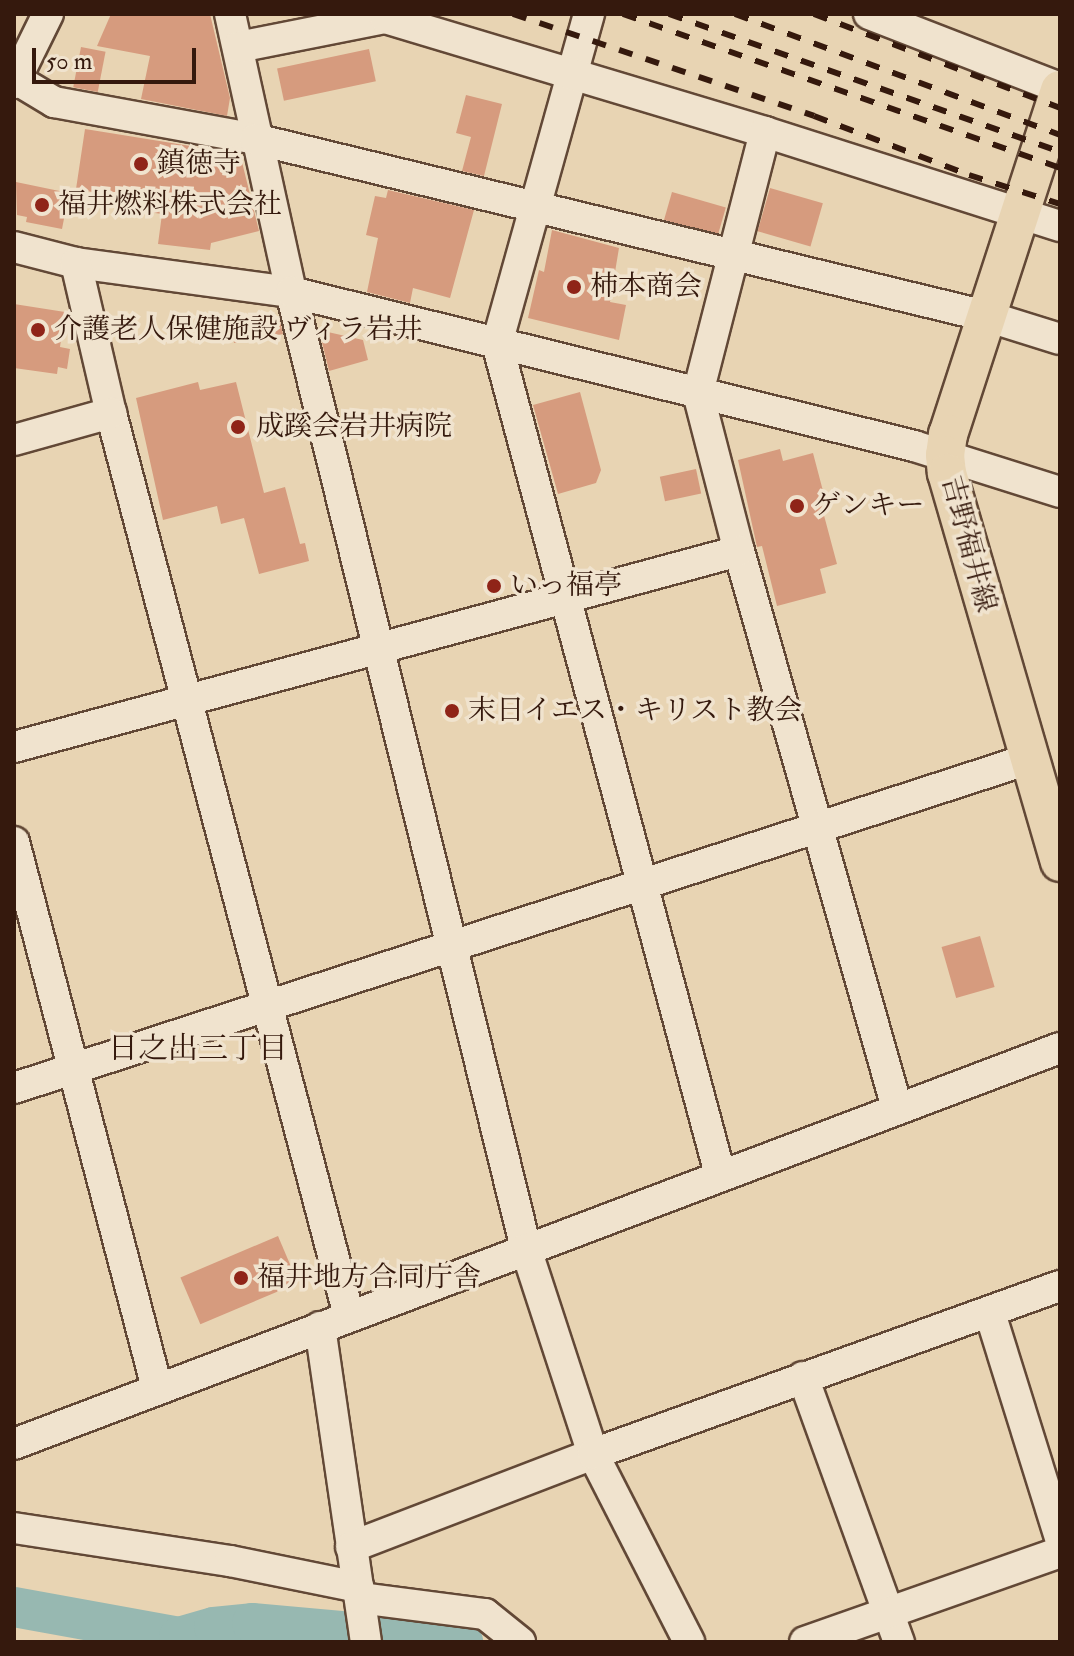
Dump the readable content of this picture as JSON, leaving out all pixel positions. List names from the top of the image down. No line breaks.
{"streets":{"main road":["吉野福井線"]},"districts":["日之出三丁目"],"places":["鎮徳寺","福井燃料株式会社","柿本商会","介護老人保健施設 ヴィラ岩井","成蹊会岩井病院","ゲンキー","いっ福亭","末日イエス・キリスト教会","福井地方合同庁舎"],"scale_bar":"50 m"}
